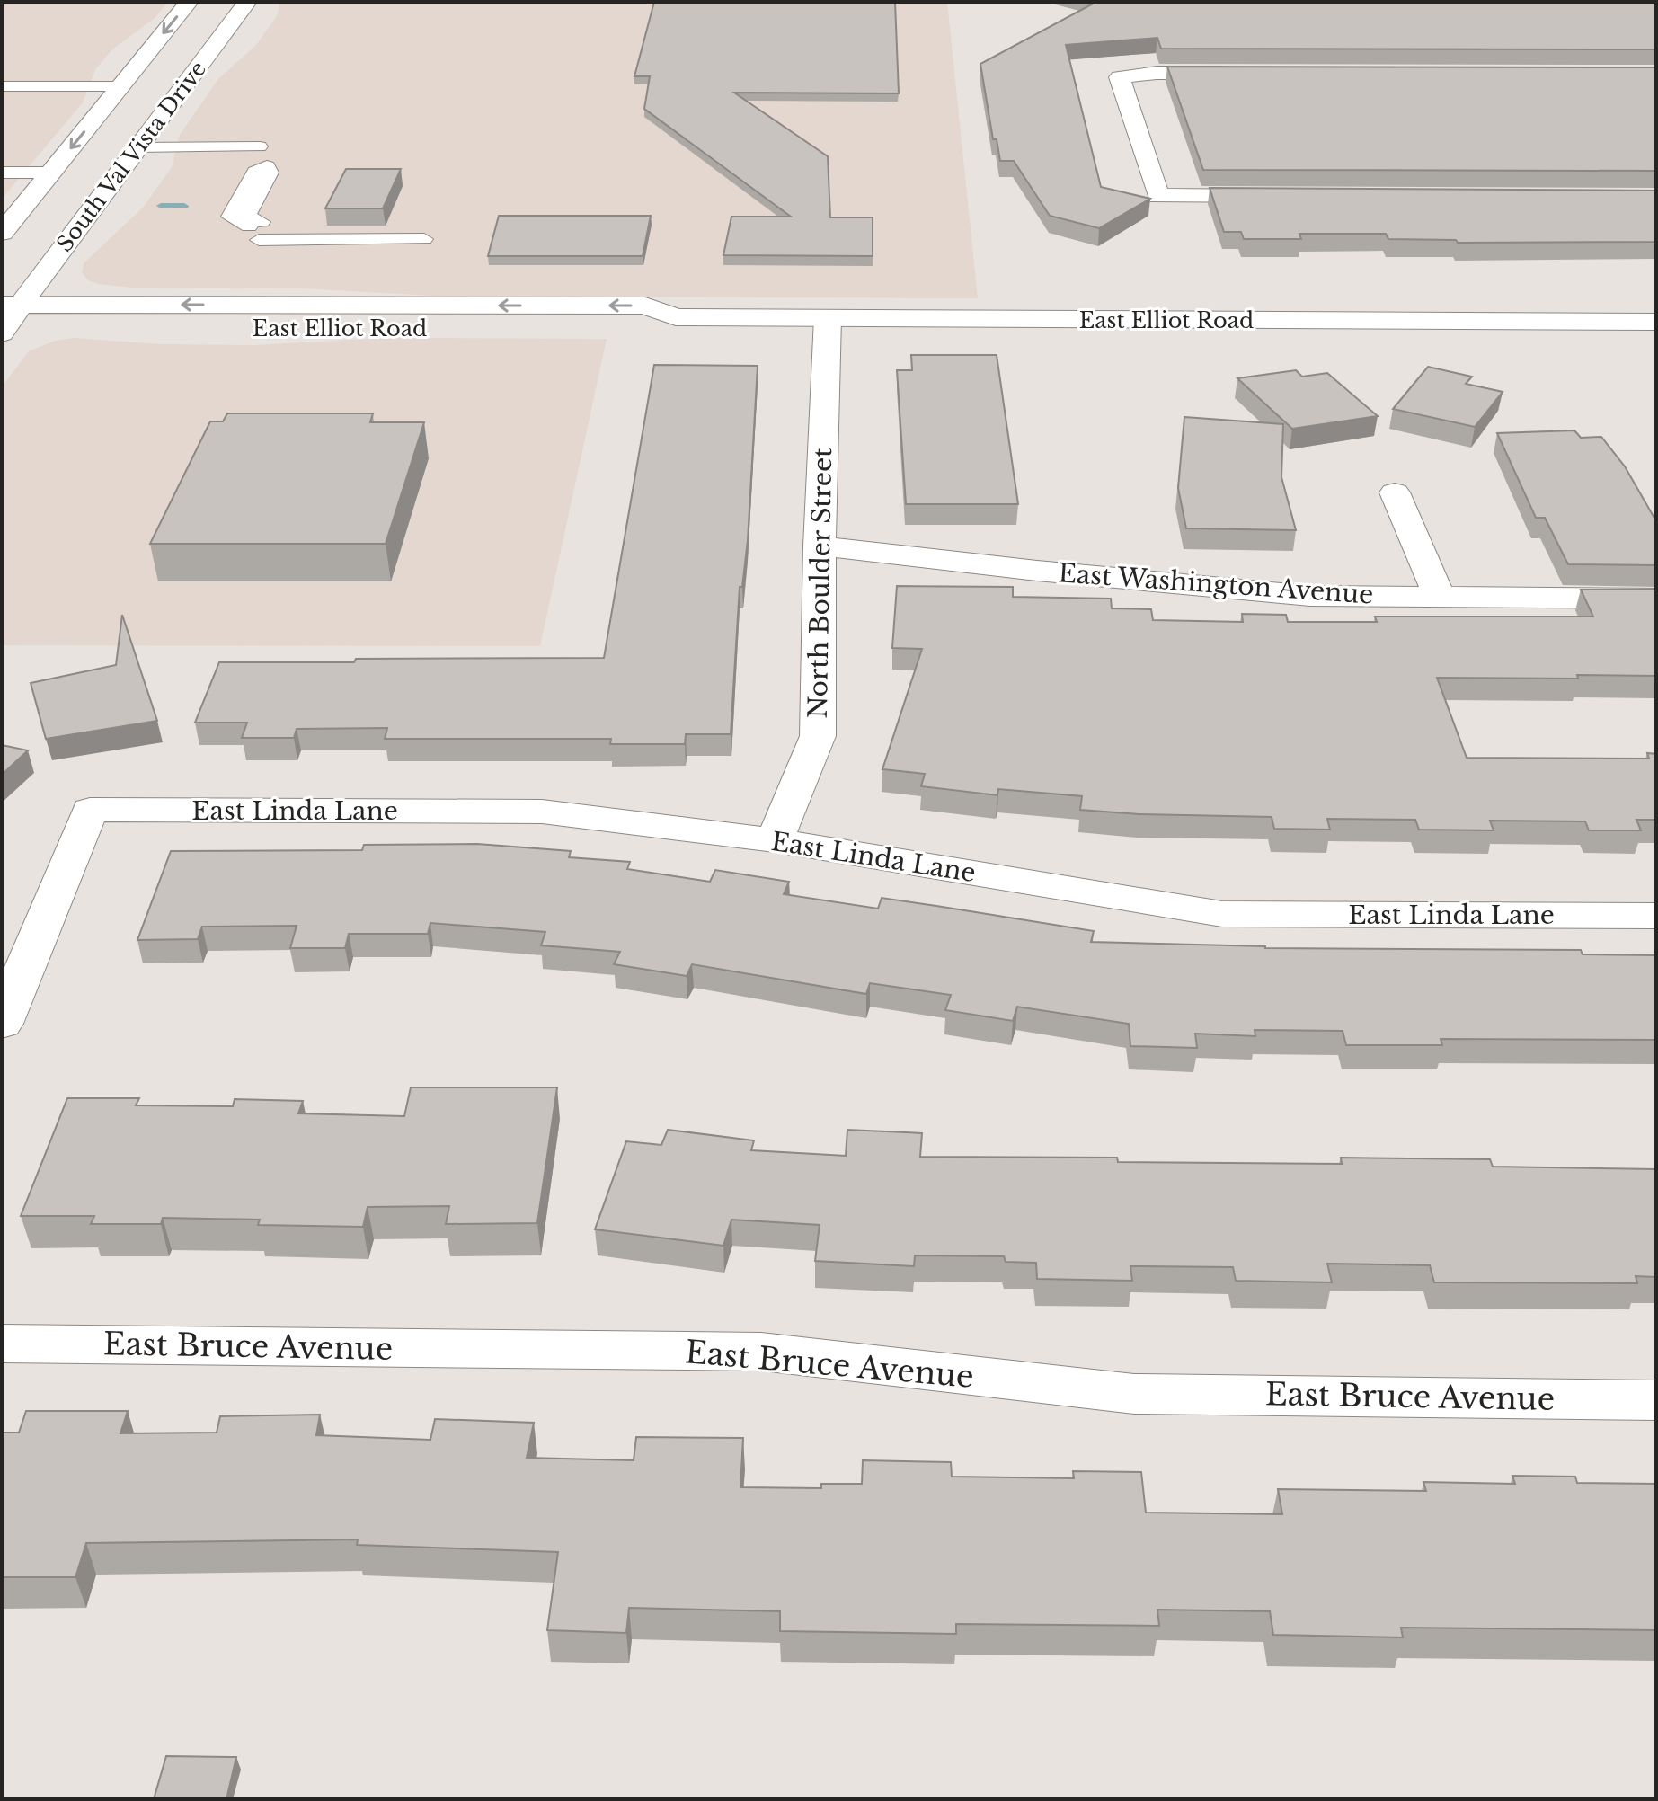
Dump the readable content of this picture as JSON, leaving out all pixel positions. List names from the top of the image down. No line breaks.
{"streets":{"street":["South Val Vista Drive","East Elliot Road","North Boulder Street","East Washington Avenue","East Linda Lane","East Bruce Avenue"]},"crossings":[["South Val Vista Drive","East Elliot Road"],["East Elliot Road","North Boulder Street"],["North Boulder Street","East Washington Avenue"],["North Boulder Street","East Linda Lane"]]}
